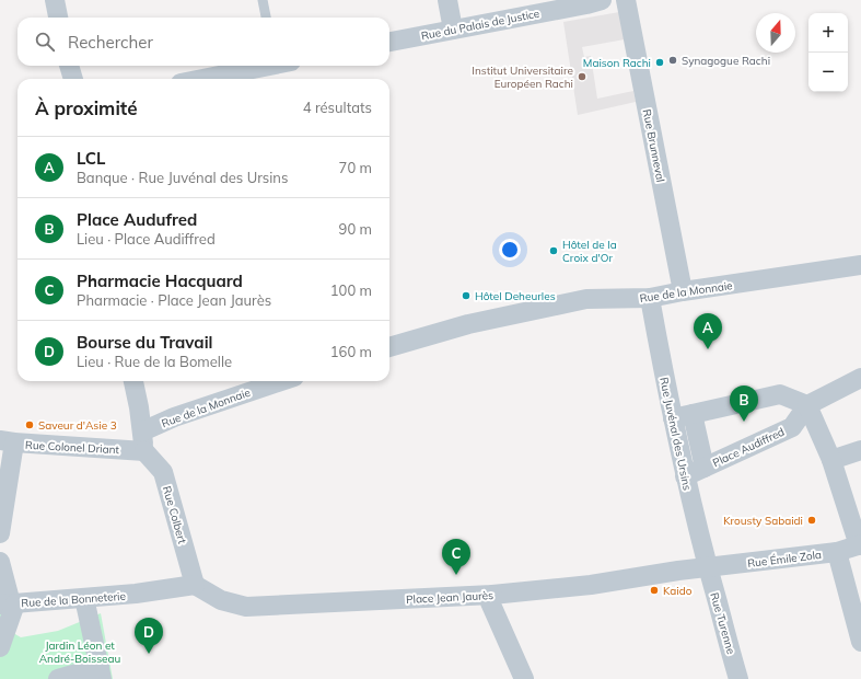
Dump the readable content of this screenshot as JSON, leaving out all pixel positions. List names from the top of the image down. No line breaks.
{"streets":{"street":["Rue du Palais de Justice","Rue Brunneval","Rue de la Monnaie","Rue Juvénal des Ursins","Rue Colonel Driant","Place Audiffred","Rue Colbert","Rue Émile Zola","Place Jean Jaurès","Rue de la Bonneterie","Rue Turenne"]},"crossings":[["Rue Brunneval","Rue de la Monnaie"],["Rue de la Monnaie","Rue Juvénal des Ursins"],["Rue Juvénal des Ursins","Place Audiffred"],["Rue Juvénal des Ursins","Rue Émile Zola"],["Rue Juvénal des Ursins","Place Jean Jaurès"],["Rue Juvénal des Ursins","Rue Turenne"],["Rue Colonel Driant","Rue Colbert"],["Rue Colbert","Place Jean Jaurès"],["Rue Colbert","Rue de la Bonneterie"],["Rue Émile Zola","Place Jean Jaurès"],["Rue Émile Zola","Rue Turenne"],["Place Jean Jaurès","Rue de la Bonneterie"],["Place Jean Jaurès","Rue Turenne"]],"parks":["Jardin Léon et André-Boisseau"],"places":["Synagogue Rachi","Maison Rachi","Institut Universitaire Européen Rachi","Hôtel de la Croix d'Or","Hôtel Deheurles","Saveur d'Asie 3","Krousty Sabaidi","Kaido"],"north":"top","page":{"map_buttons":["+","−"],"search":"Rechercher","heading":["À proximité","4 résultats"],"list":[{"mark":"A","name":"LCL","note":"Banque · Rue Juvénal des Ursins","value":"70 m"},{"mark":"B","name":"Place Audufred","note":"Lieu · Place Audiffred","value":"90 m"},{"mark":"C","name":"Pharmacie Hacquard","note":"Pharmacie · Place Jean Jaurès","value":"100 m"},{"mark":"D","name":"Bourse du Travail","note":"Lieu · Rue de la Bomelle","value":"160 m"}],"pins":["A","B","C","D"]}}
